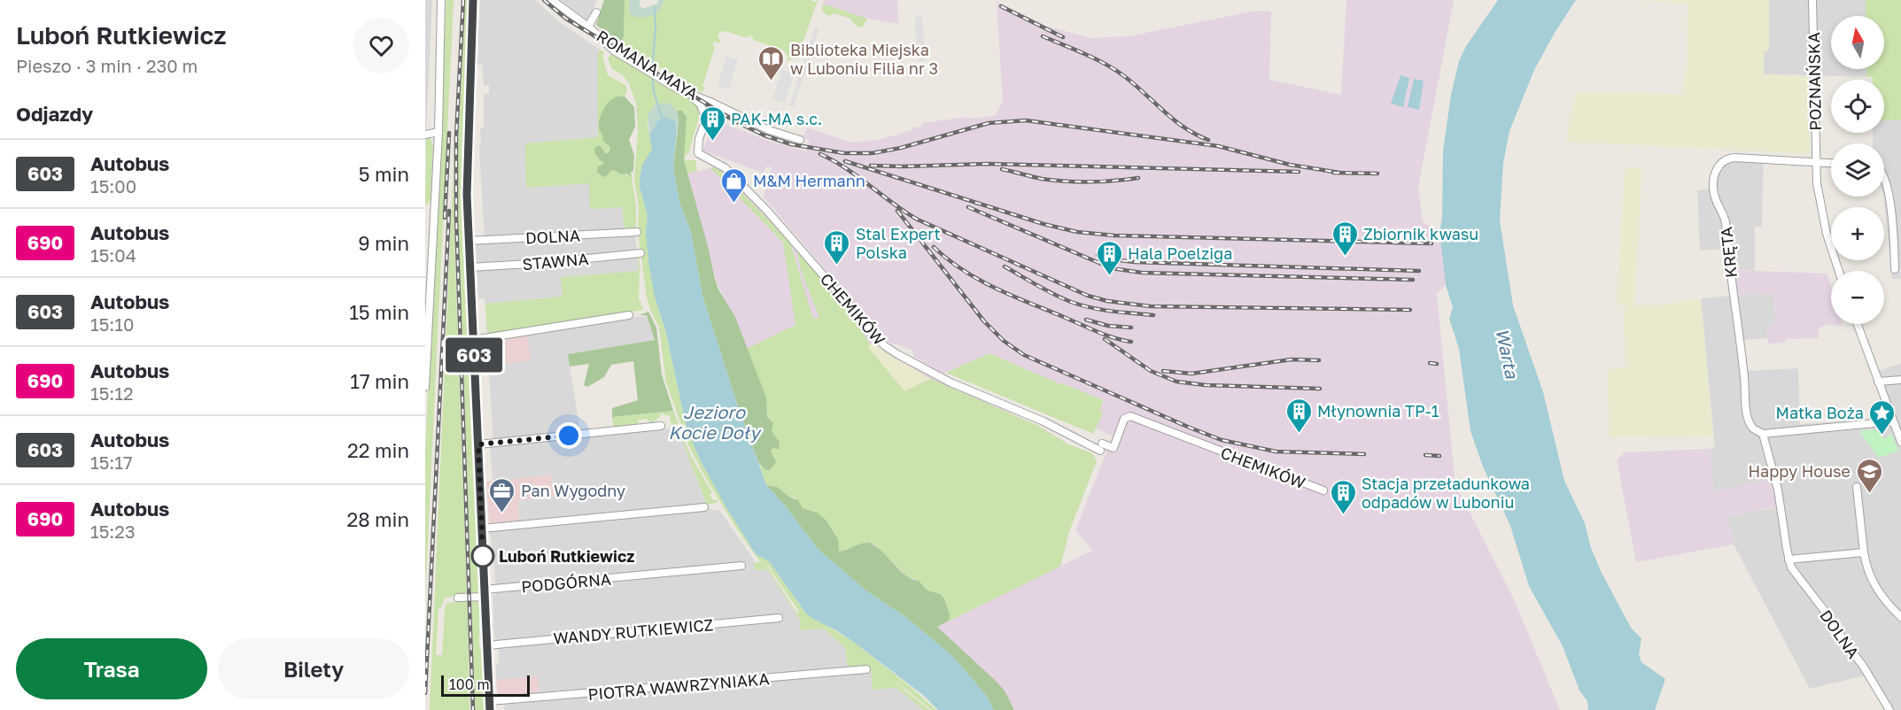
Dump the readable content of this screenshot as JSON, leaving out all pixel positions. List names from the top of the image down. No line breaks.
{"streets":{"street":["ROMANA MAYA","POZNAŃSKA","DOLNA","KRĘTA","STAWNA","CHEMIKÓW","PODGÓRNA","WANDY RUTKIEWICZ","PIOTRA WAWRZYNIAKA"]},"crossings":[["ROMANA MAYA","CHEMIKÓW"],["POZNAŃSKA","KRĘTA"],["DOLNA","KRĘTA"]],"water":["Warta","Jezioro Kocie Doły"],"places":{"library":["Biblioteka Miejska w Luboniu Filia nr 3"],"building":["PAK-MA s.c.","Zbiornik kwasu","Stal Expert Polska","Hala Poelziga","Młynownia TP-1","Stacja przeładunkowa odpadów w Luboniu"],"shop":["M&M Hermann"],"place":["Matka Boża"],"school or university":["Happy House"],"office":["Pan Wygodny"],"other":["Luboń Rutkiewicz"]},"lines":["bus line 603"],"scale_bar":"100 m","north":"top","page":{"heading":[["Luboń Rutkiewicz","Pieszo · 3 min · 230 m"],"Odjazdy"],"on_map":"603","map_buttons":["+","−"],"list":[{"mark":"603","name":"Autobus","note":"15:00","value":"5 min"},{"mark":"690","name":"Autobus","note":"15:04","value":"9 min"},{"mark":"603","name":"Autobus","note":"15:10","value":"15 min"},{"mark":"690","name":"Autobus","note":"15:12","value":"17 min"},{"mark":"603","name":"Autobus","note":"15:17","value":"22 min"},{"mark":"690","name":"Autobus","note":"15:23","value":"28 min"}],"buttons":["Trasa","Bilety"],"scale":"100 m"}}
